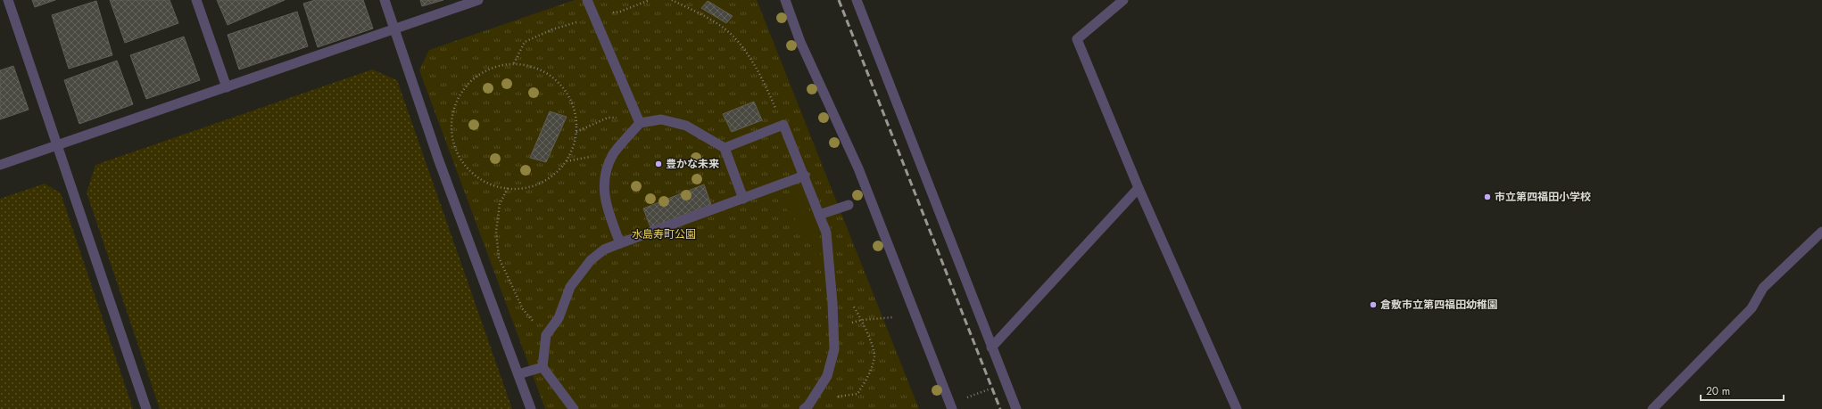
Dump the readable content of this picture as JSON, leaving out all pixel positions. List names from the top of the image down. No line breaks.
{"parks":["水島寿町公園"],"places":["豊かな未来","市立第四福田小学校","倉敷市立第四福田幼稚園"],"scale_bar":"20 m"}
